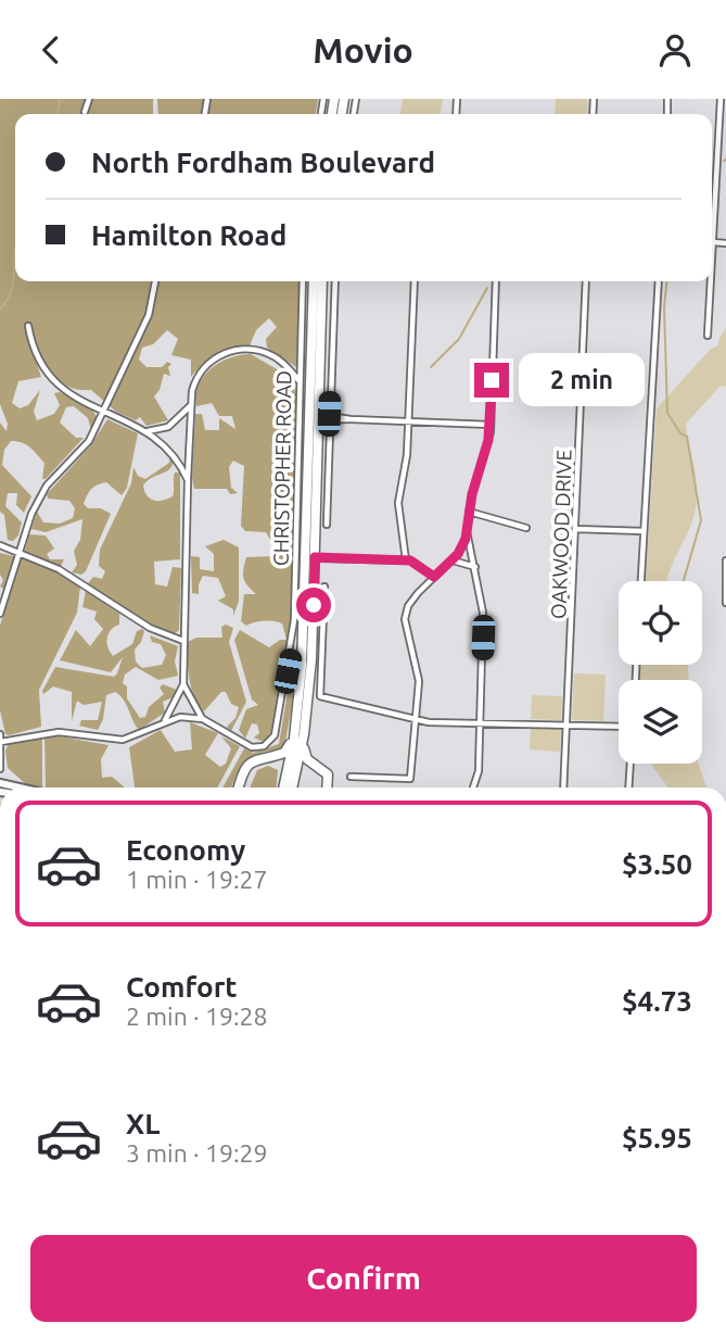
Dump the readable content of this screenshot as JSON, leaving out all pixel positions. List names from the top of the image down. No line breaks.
{"streets":{"street":["CHRISTOPHER ROAD","OAKWOOD DRIVE"]},"page":{"header":"Movio","banner":["North Fordham Boulevard","Hamilton Road"],"bubble":"2 min","list":[{"name":"Economy","note":"1 min · 19:27","value":"$3.50"},{"name":"Comfort","note":"2 min · 19:28","value":"$4.73"},{"name":"XL","note":"3 min · 19:29","value":"$5.95"}],"buttons":"Confirm"}}
